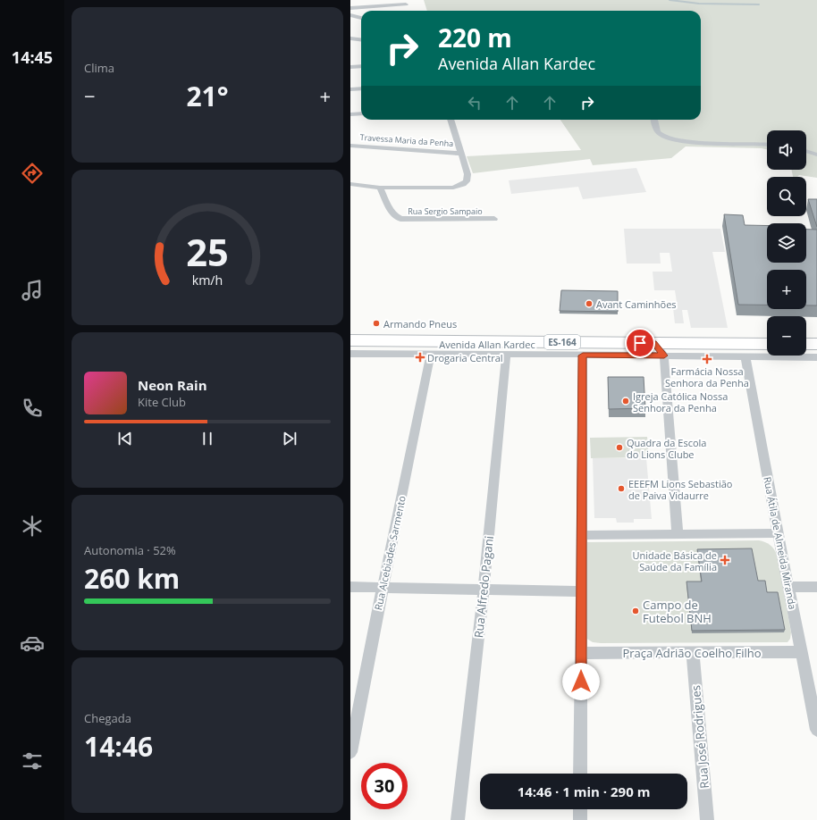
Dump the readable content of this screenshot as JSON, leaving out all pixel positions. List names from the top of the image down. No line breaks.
{"streets":{"highway":["ES-164"],"street":["Travessa Maria da Penha","Rua Sergio Sampaio","Avenida Allan Kardec","Rua Átila de Almeida Miranda","Rua Alcebiades Sarmento","Rua Alfredo Pagani","Praça Adrião Coelho Filho","Rua José Rodrigues"]},"crossings":[["ES-164","Avenida Allan Kardec"],["Avenida Allan Kardec","Rua Átila de Almeida Miranda"],["Avenida Allan Kardec","Rua Alcebiades Sarmento"],["Avenida Allan Kardec","Rua Alfredo Pagani"],["Rua Átila de Almeida Miranda","Praça Adrião Coelho Filho"],["Praça Adrião Coelho Filho","Rua José Rodrigues"]],"places":{"other":["Avant Caminhões","Armando Pneus","Igreja Católica Nossa Senhora da Penha","Quadra da Escola do Lions Clube","EEEFM Lions Sebastião de Paiva Vidaurre","Campo de Futebol BNH"],"health":["Drogaria Central","Farmácia Nossa Senhora da Penha","Unidade Básica de Saúde da Família"]},"page":{"tabs":"14:45","tile":["Clima",["Autonomia · 52%","260 km"],["Chegada","14:46"]],"turn":["220 m","Avenida Allan Kardec"],"heat":["−","21°","+"],"map_buttons":["+","−"],"song":["Neon Rain","Kite Club"],"limit":"30","trip":"14:46 · 1 min · 290 m","gauge":["25","km/h"]}}
